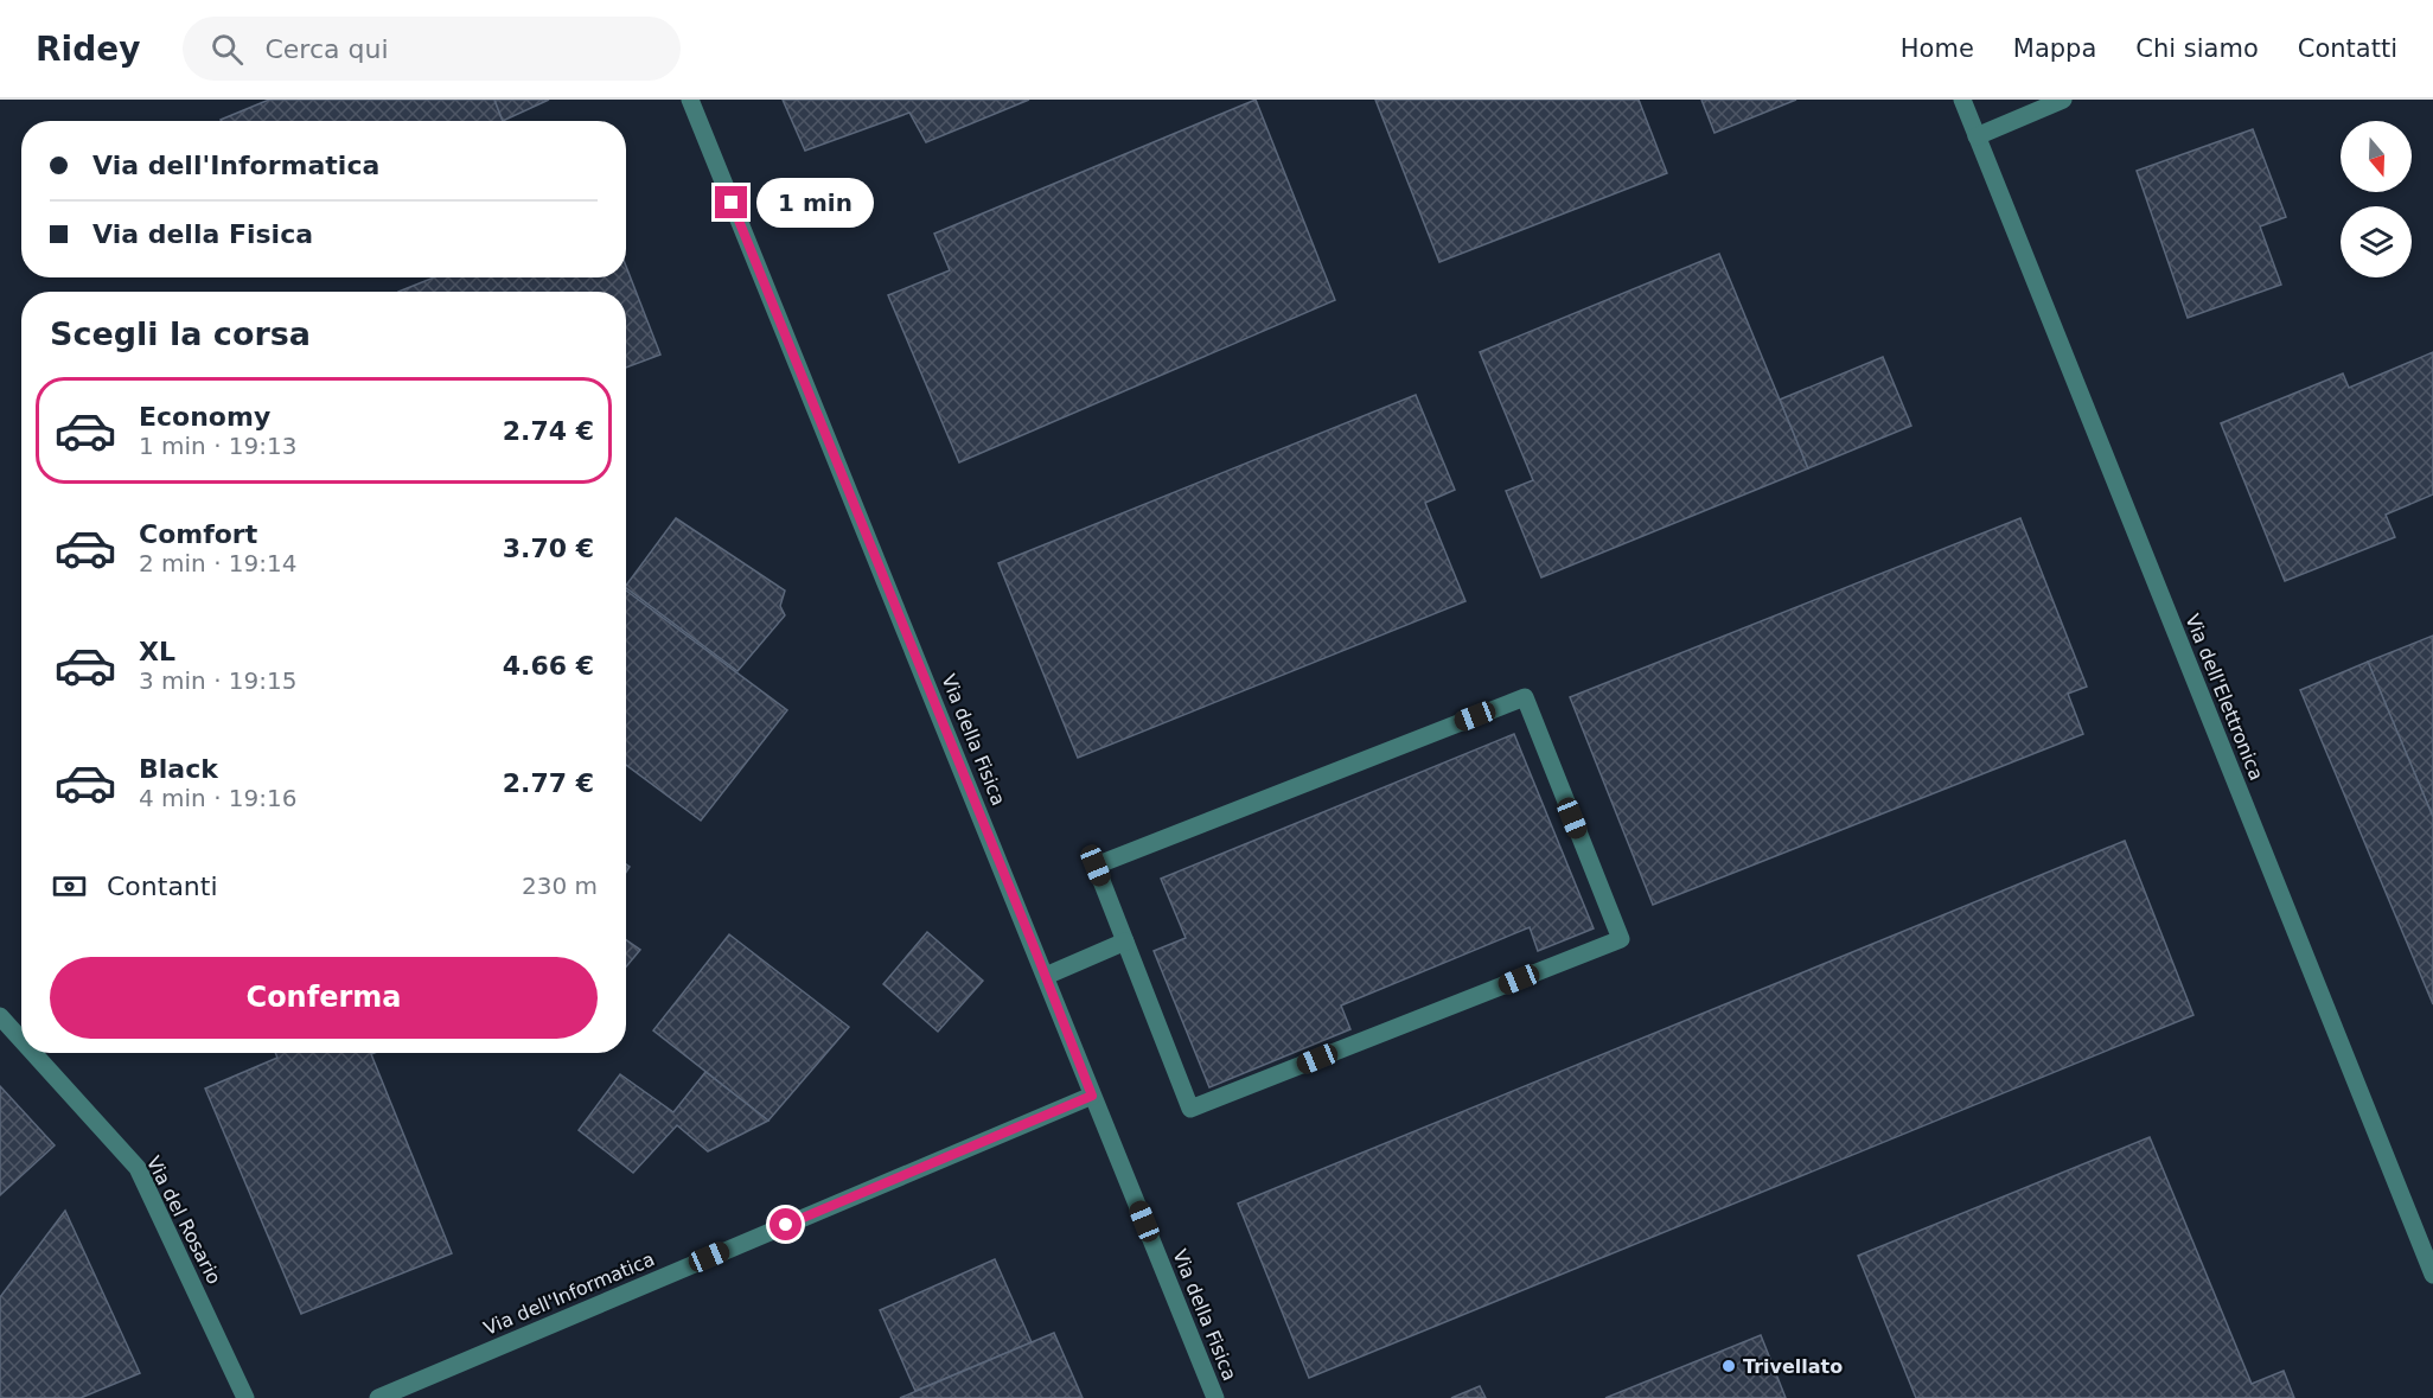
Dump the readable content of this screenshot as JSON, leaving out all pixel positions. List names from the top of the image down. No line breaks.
{"streets":{"street":["Via dell'Elettronica","Via della Fisica","Via del Rosario","Via dell'Informatica"]},"crossings":[["Via della Fisica","Via dell'Informatica"]],"places":["Trivellato"],"north":"bottom","page":{"header":"Ridey","search":"Cerca qui","nav":["Home","Mappa","Chi siamo","Contatti"],"banner":["Via dell'Informatica","Via della Fisica"],"bubble":"1 min","heading":"Scegli la corsa","list":[{"name":"Economy","note":"1 min · 19:13","value":"2.74 €"},{"name":"Comfort","note":"2 min · 19:14","value":"3.70 €"},{"name":"XL","note":"3 min · 19:15","value":"4.66 €"},{"name":"Black","note":"4 min · 19:16","value":"2.77 €"}],"pay":["Contanti","230 m"],"buttons":"Conferma"}}
